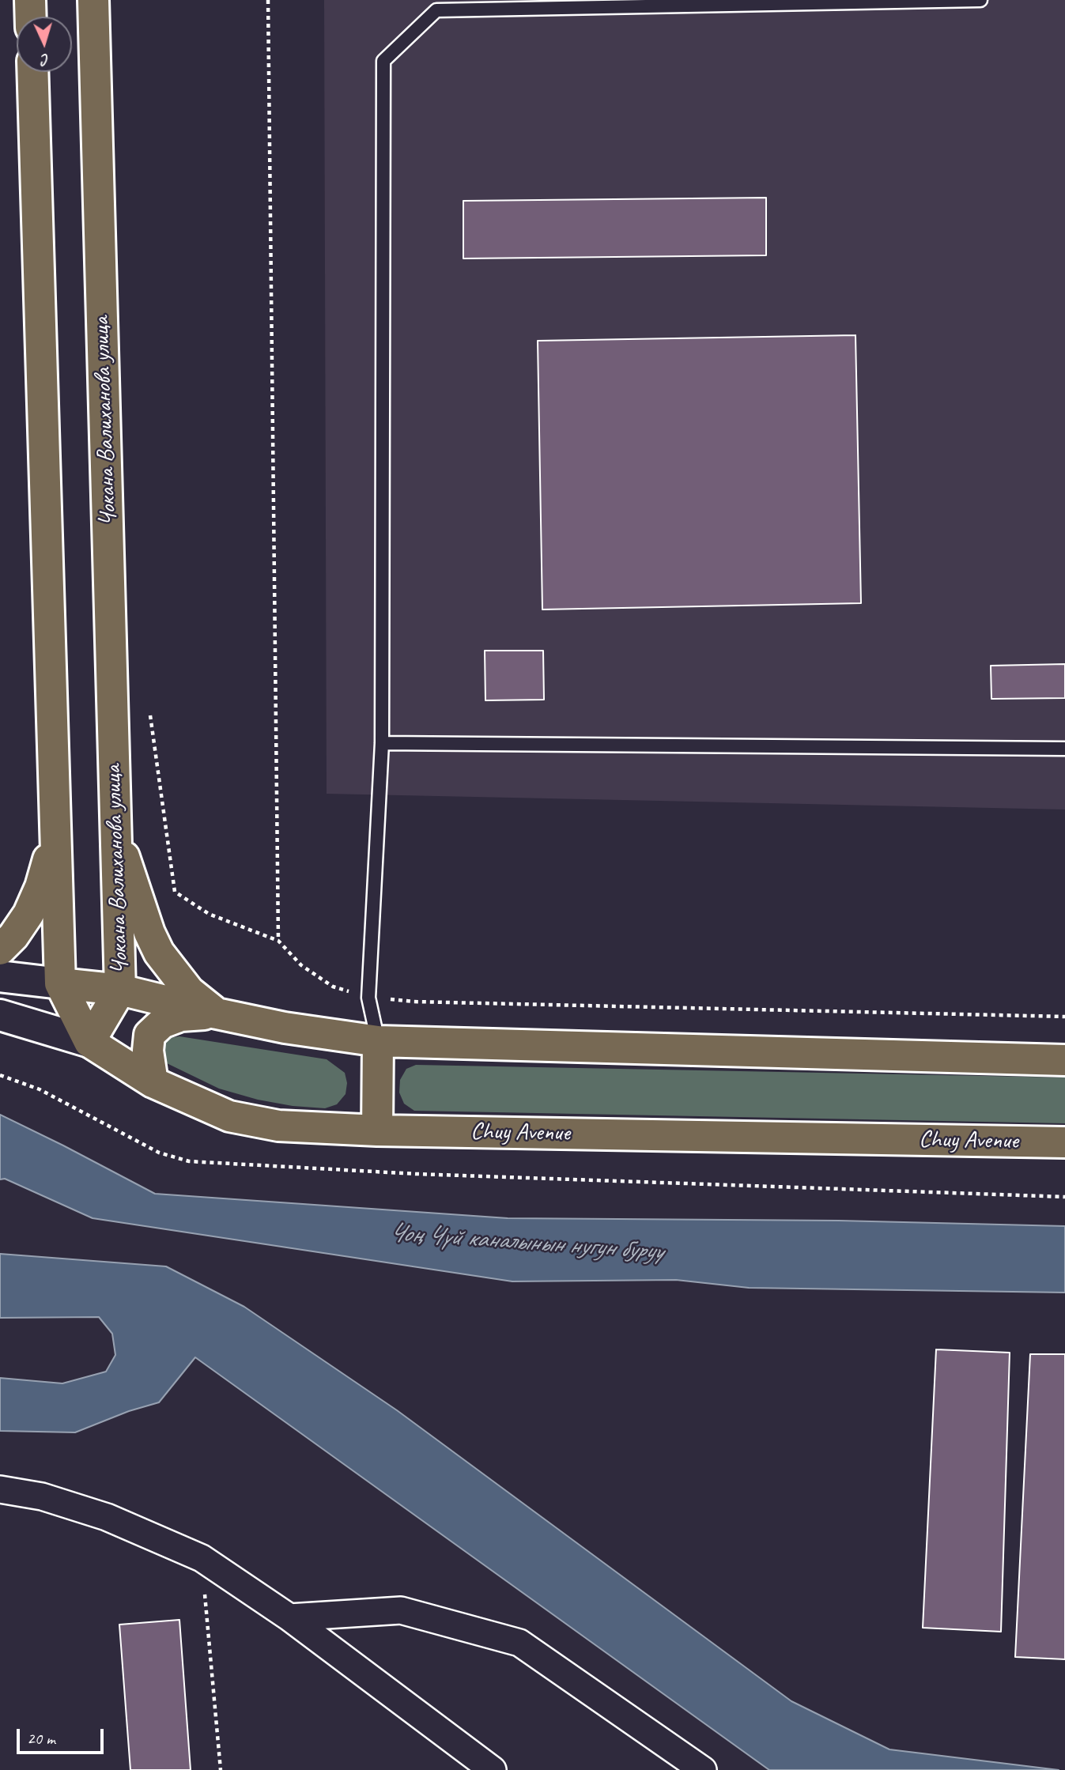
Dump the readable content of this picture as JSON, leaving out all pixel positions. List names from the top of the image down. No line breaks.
{"streets":{"main road":["Чокана Валиханова улица","Chuy Avenue"]},"crossings":[["Чокана Валиханова улица","Chuy Avenue"]],"water":["Чоң Чүй каналынын нугун буруу"],"scale_bar":"20 m","north":"bottom"}
